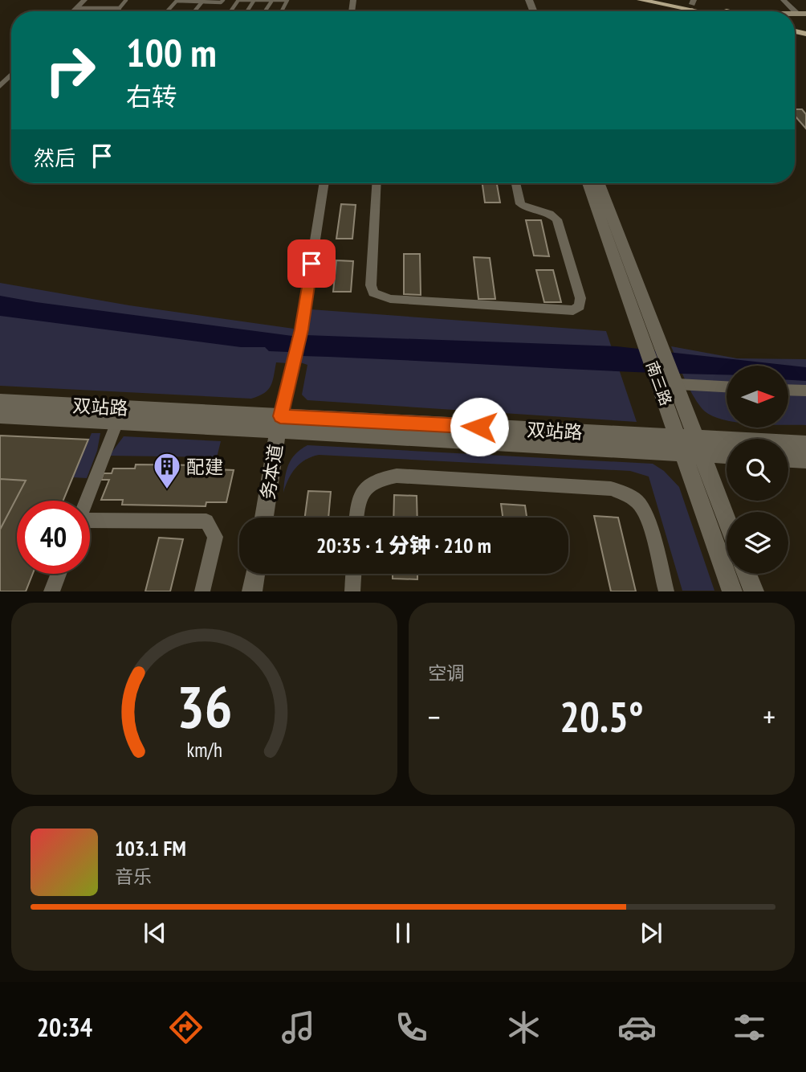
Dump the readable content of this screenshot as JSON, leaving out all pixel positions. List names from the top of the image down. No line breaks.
{"streets":{"street":["南三路","双站路","务本道"]},"crossings":[["南三路","双站路"],["双站路","务本道"]],"places":{"building":["配建"]},"north":"right","page":{"turn":["100 m","右转"],"then":"然后","limit":"40","trip":"20:35 · 1 分钟 · 210 m","tile":"空调","heat":["−","20.5°","+"],"song":["103.1 FM","音乐"],"tabs":"20:34","gauge":["36","km/h"]}}
